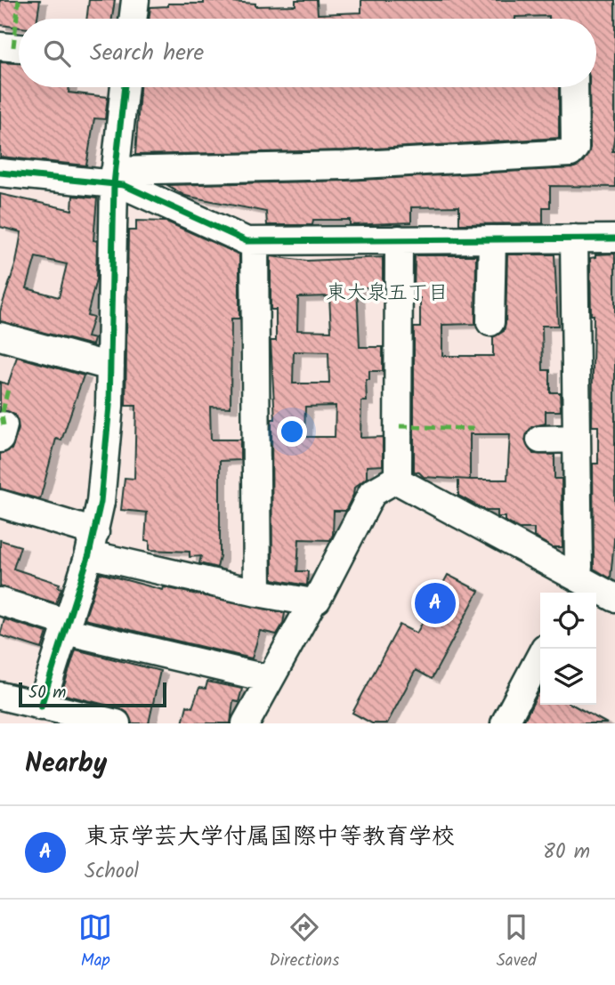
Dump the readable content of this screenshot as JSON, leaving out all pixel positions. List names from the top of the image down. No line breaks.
{"districts":["東大泉五丁目"],"scale_bar":"50 m","page":{"search":"Search here","pins":"A","scale":"50 m","heading":"Nearby","list":[{"mark":"A","name":"東京学芸大学付属国際中等教育学校","note":"School","value":"80 m"}],"nav":["Map","Directions","Saved"]}}
